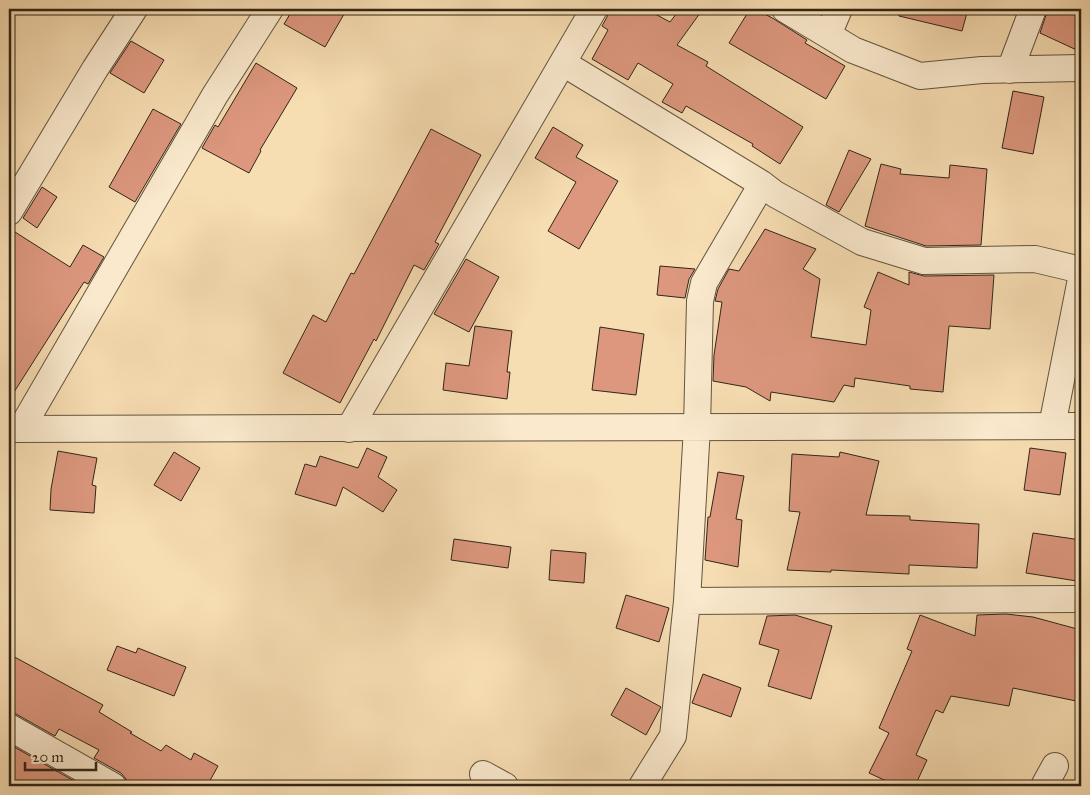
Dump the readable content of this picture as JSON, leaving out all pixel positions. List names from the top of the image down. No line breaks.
{"scale_bar":"20 m"}
